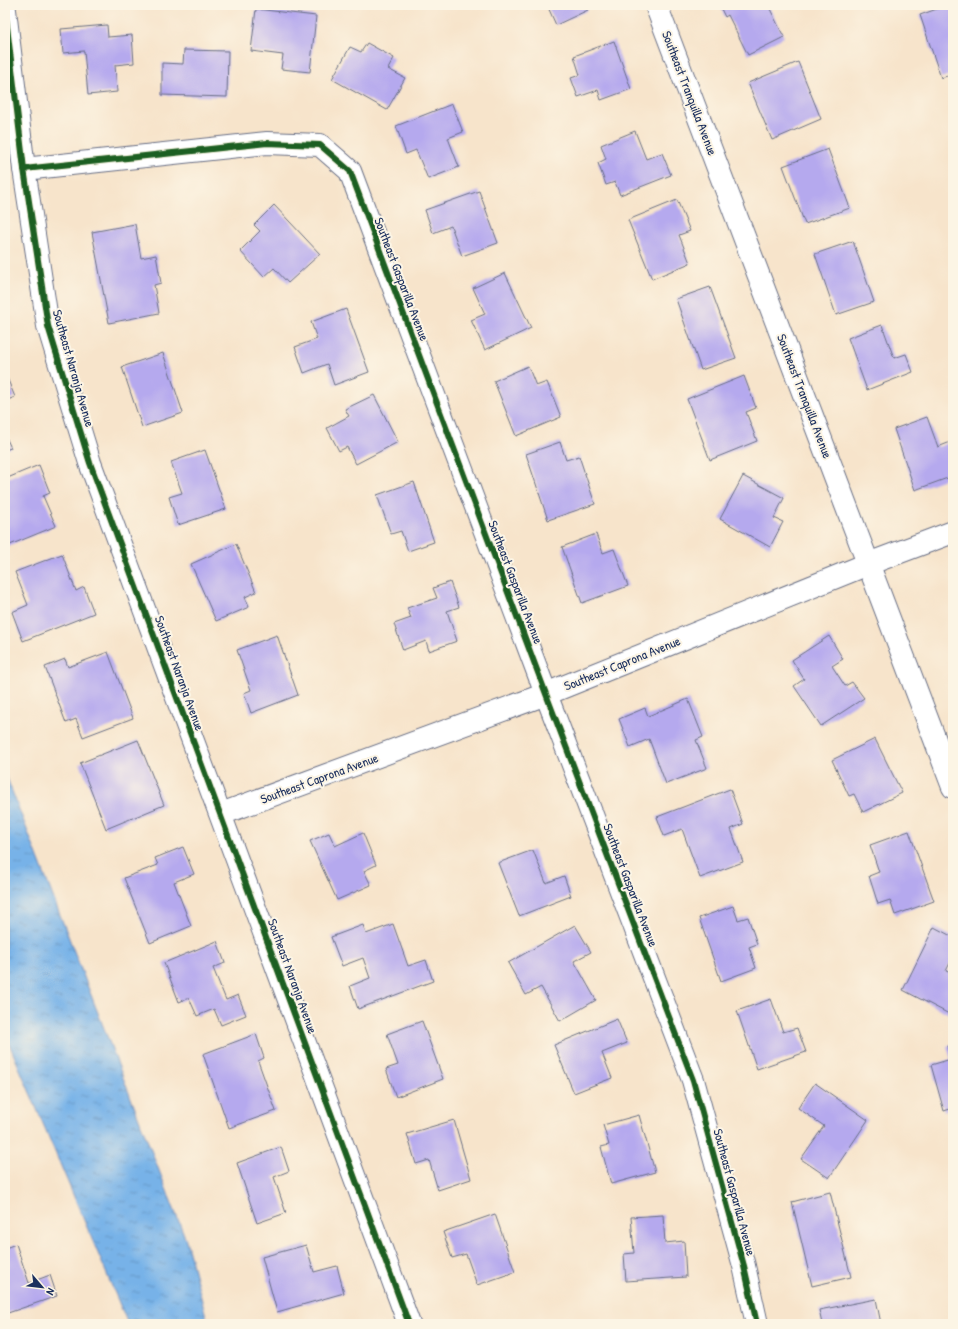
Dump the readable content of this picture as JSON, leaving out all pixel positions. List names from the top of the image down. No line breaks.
{"streets":{"street":["Southeast Tranquilla Avenue","Southeast Gasparilla Avenue","Southeast Naranja Avenue","Southeast Caprona Avenue"]},"crossings":[["Southeast Tranquilla Avenue","Southeast Caprona Avenue"],["Southeast Gasparilla Avenue","Southeast Naranja Avenue"],["Southeast Gasparilla Avenue","Southeast Caprona Avenue"],["Southeast Naranja Avenue","Southeast Caprona Avenue"]],"north":"bottom right"}
